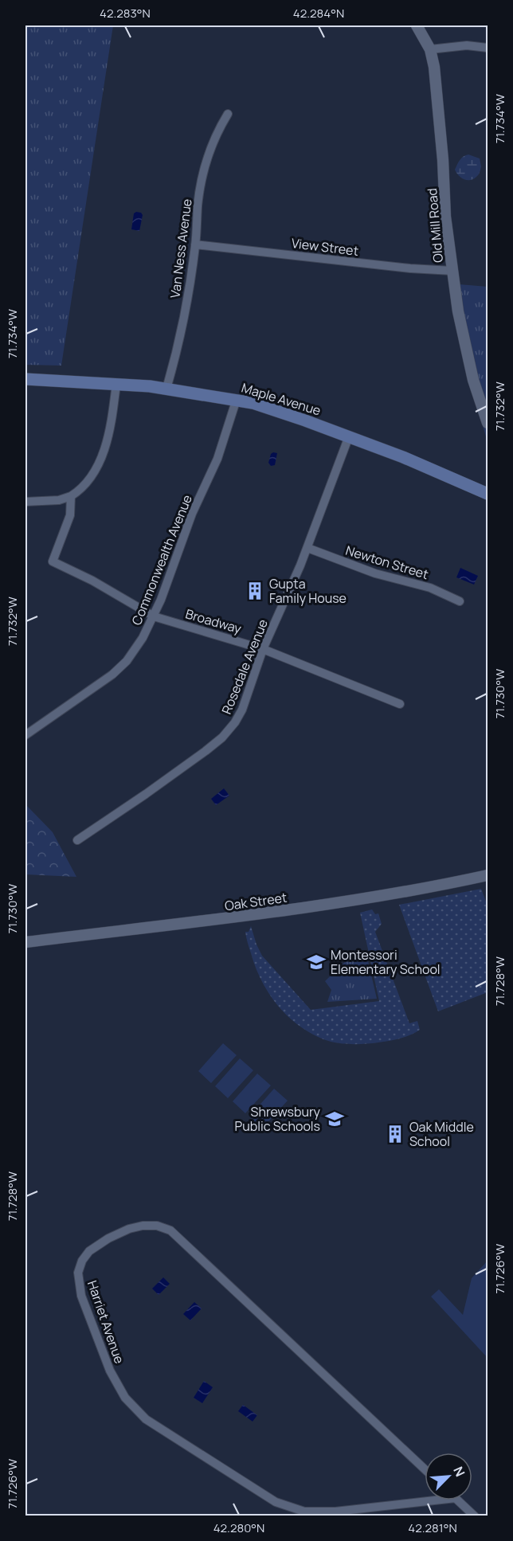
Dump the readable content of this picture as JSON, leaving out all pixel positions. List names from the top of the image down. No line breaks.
{"streets":{"main road":["Maple Avenue"],"street":["Old Mill Road","View Street","Van Ness Avenue","Commonwealth Avenue","Newton Street","Broadway","Rosedale Avenue","Oak Street","Harriet Avenue"]},"crossings":[["Old Mill Road","View Street"],["View Street","Van Ness Avenue"],["Van Ness Avenue","Maple Avenue"],["Maple Avenue","Commonwealth Avenue"],["Maple Avenue","Rosedale Avenue"],["Commonwealth Avenue","Broadway"],["Newton Street","Rosedale Avenue"],["Broadway","Rosedale Avenue"]],"places":{"building":["Gupta Family House","Oak Middle School"],"school or university":["Montessori Elementary School","Shrewsbury Public Schools"]},"north":"top right","coordinates":["42.283°N","42.284°N","71.734°W","71.732°W","71.730°W","71.728°W","71.726°W","42.280°N","42.281°N"]}
